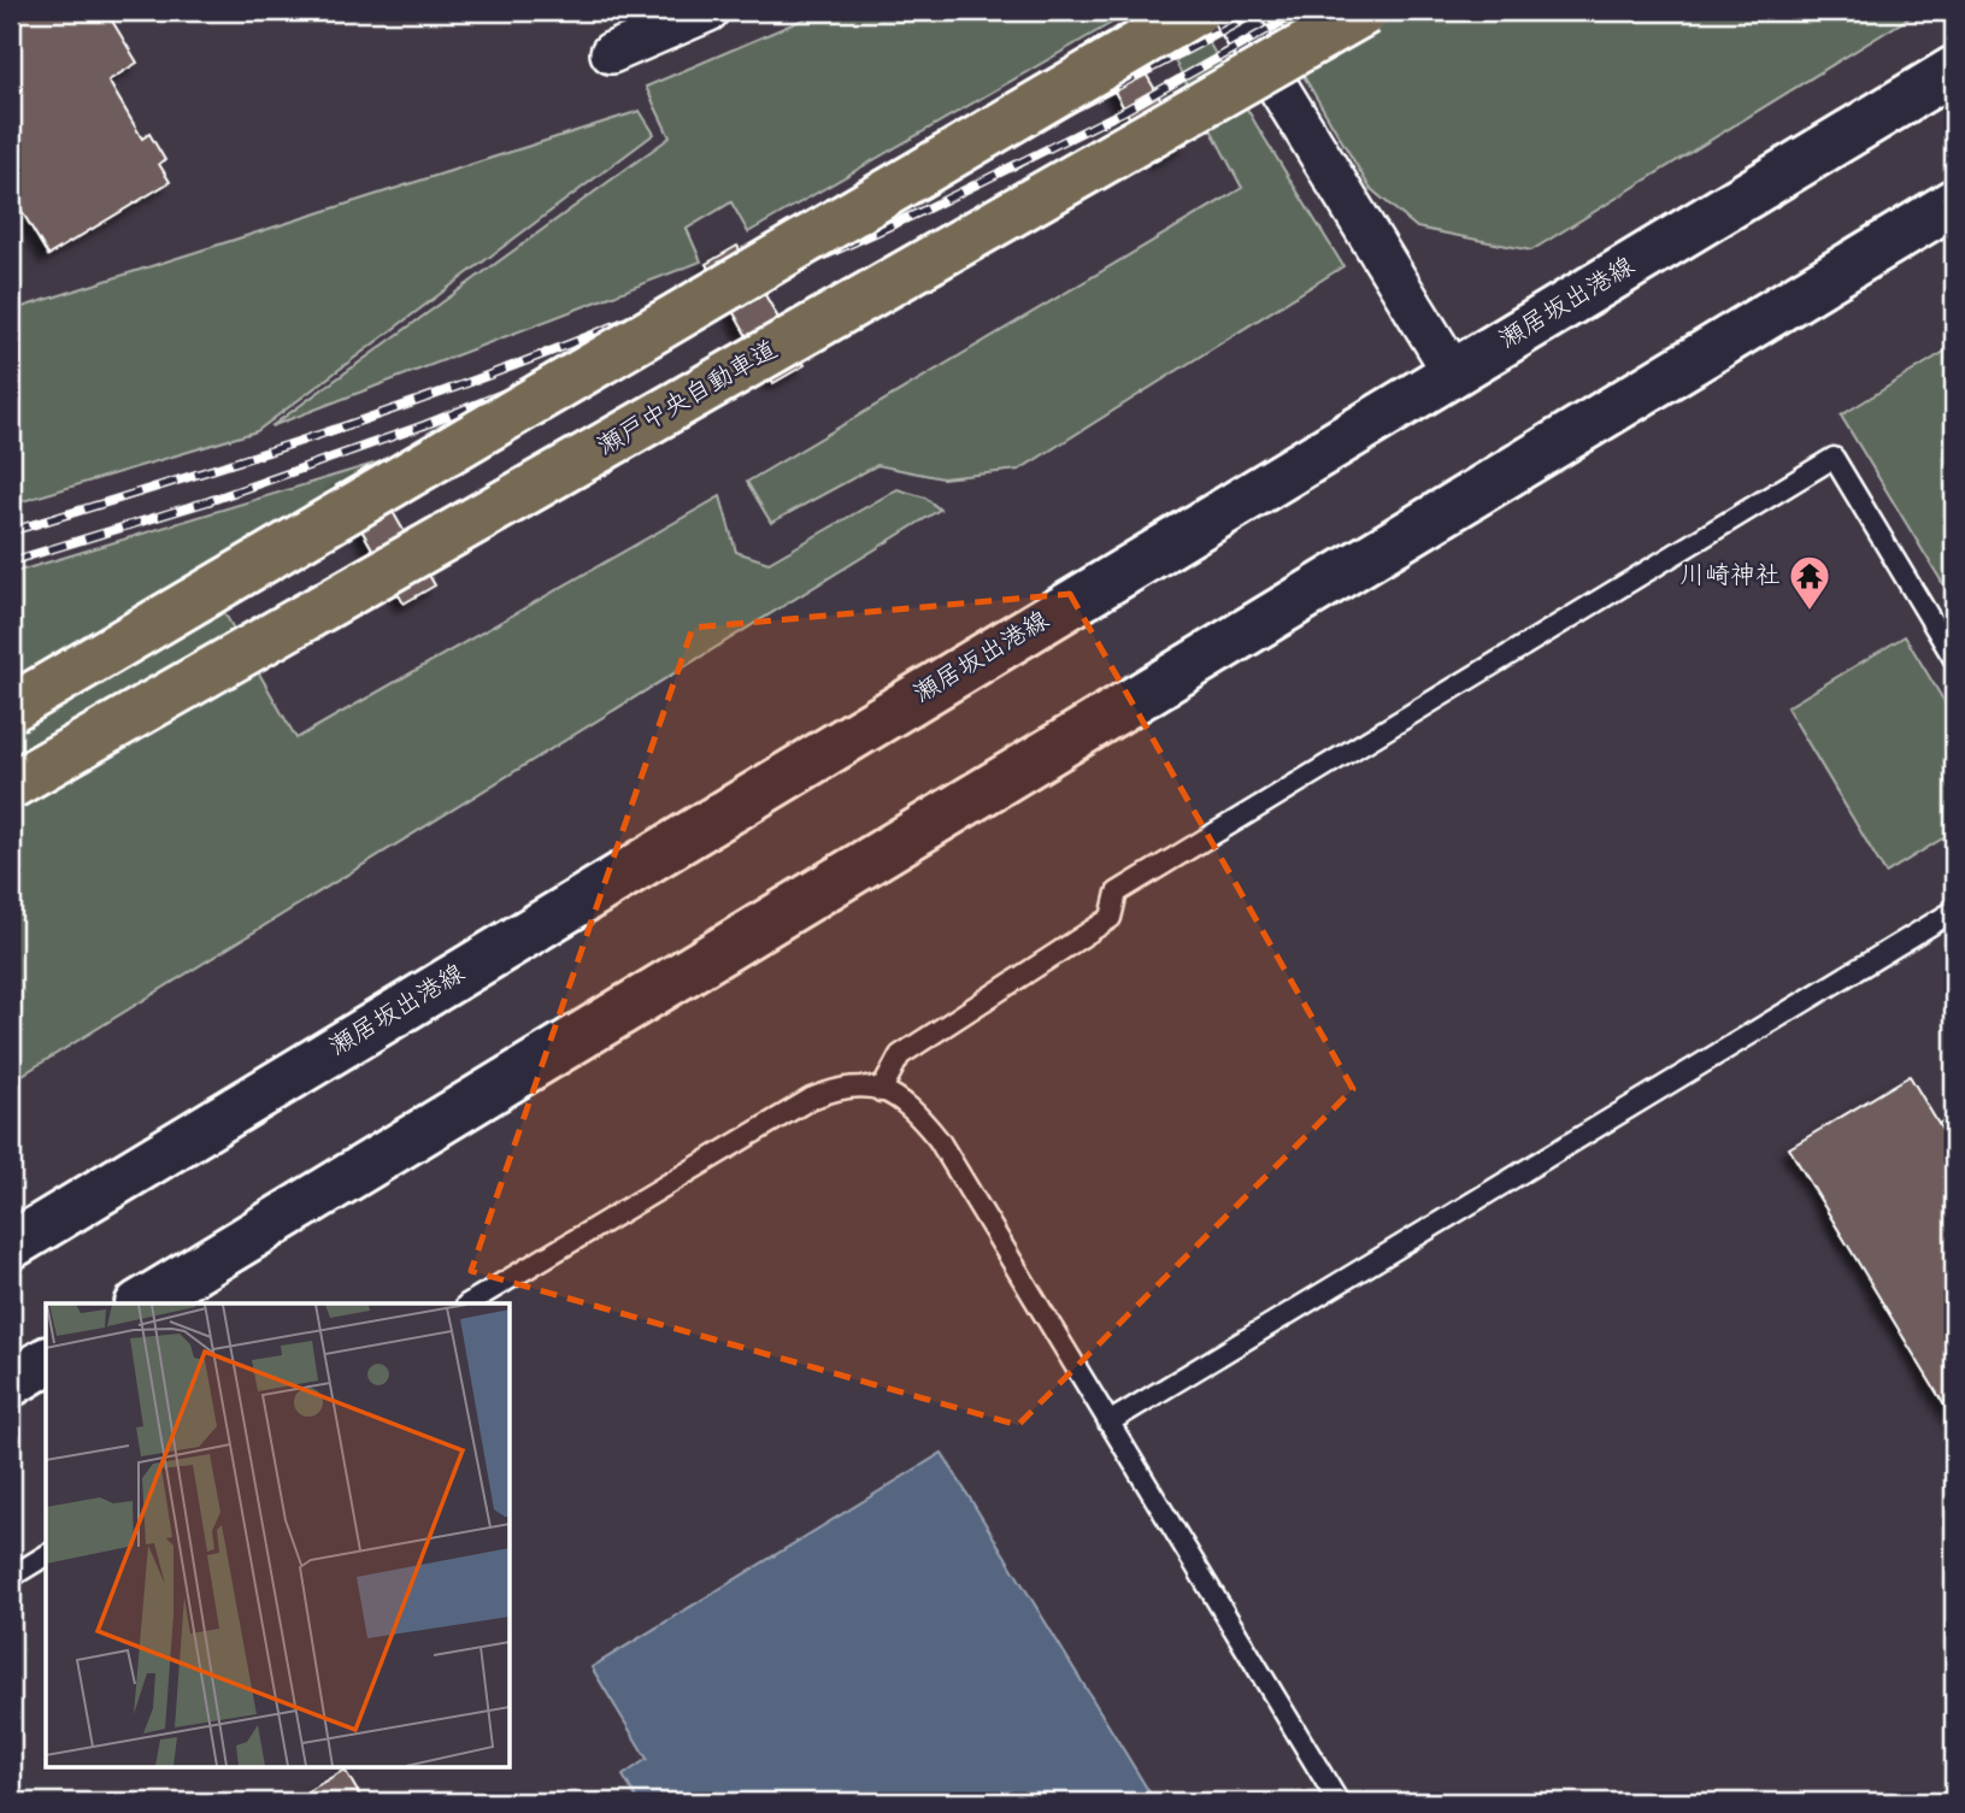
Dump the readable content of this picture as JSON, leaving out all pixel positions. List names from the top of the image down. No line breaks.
{"streets":{"highway":["瀬戸中央自動車道"],"main road":["瀬居坂出港線"]},"places":{"temple":["川崎神社"]}}
